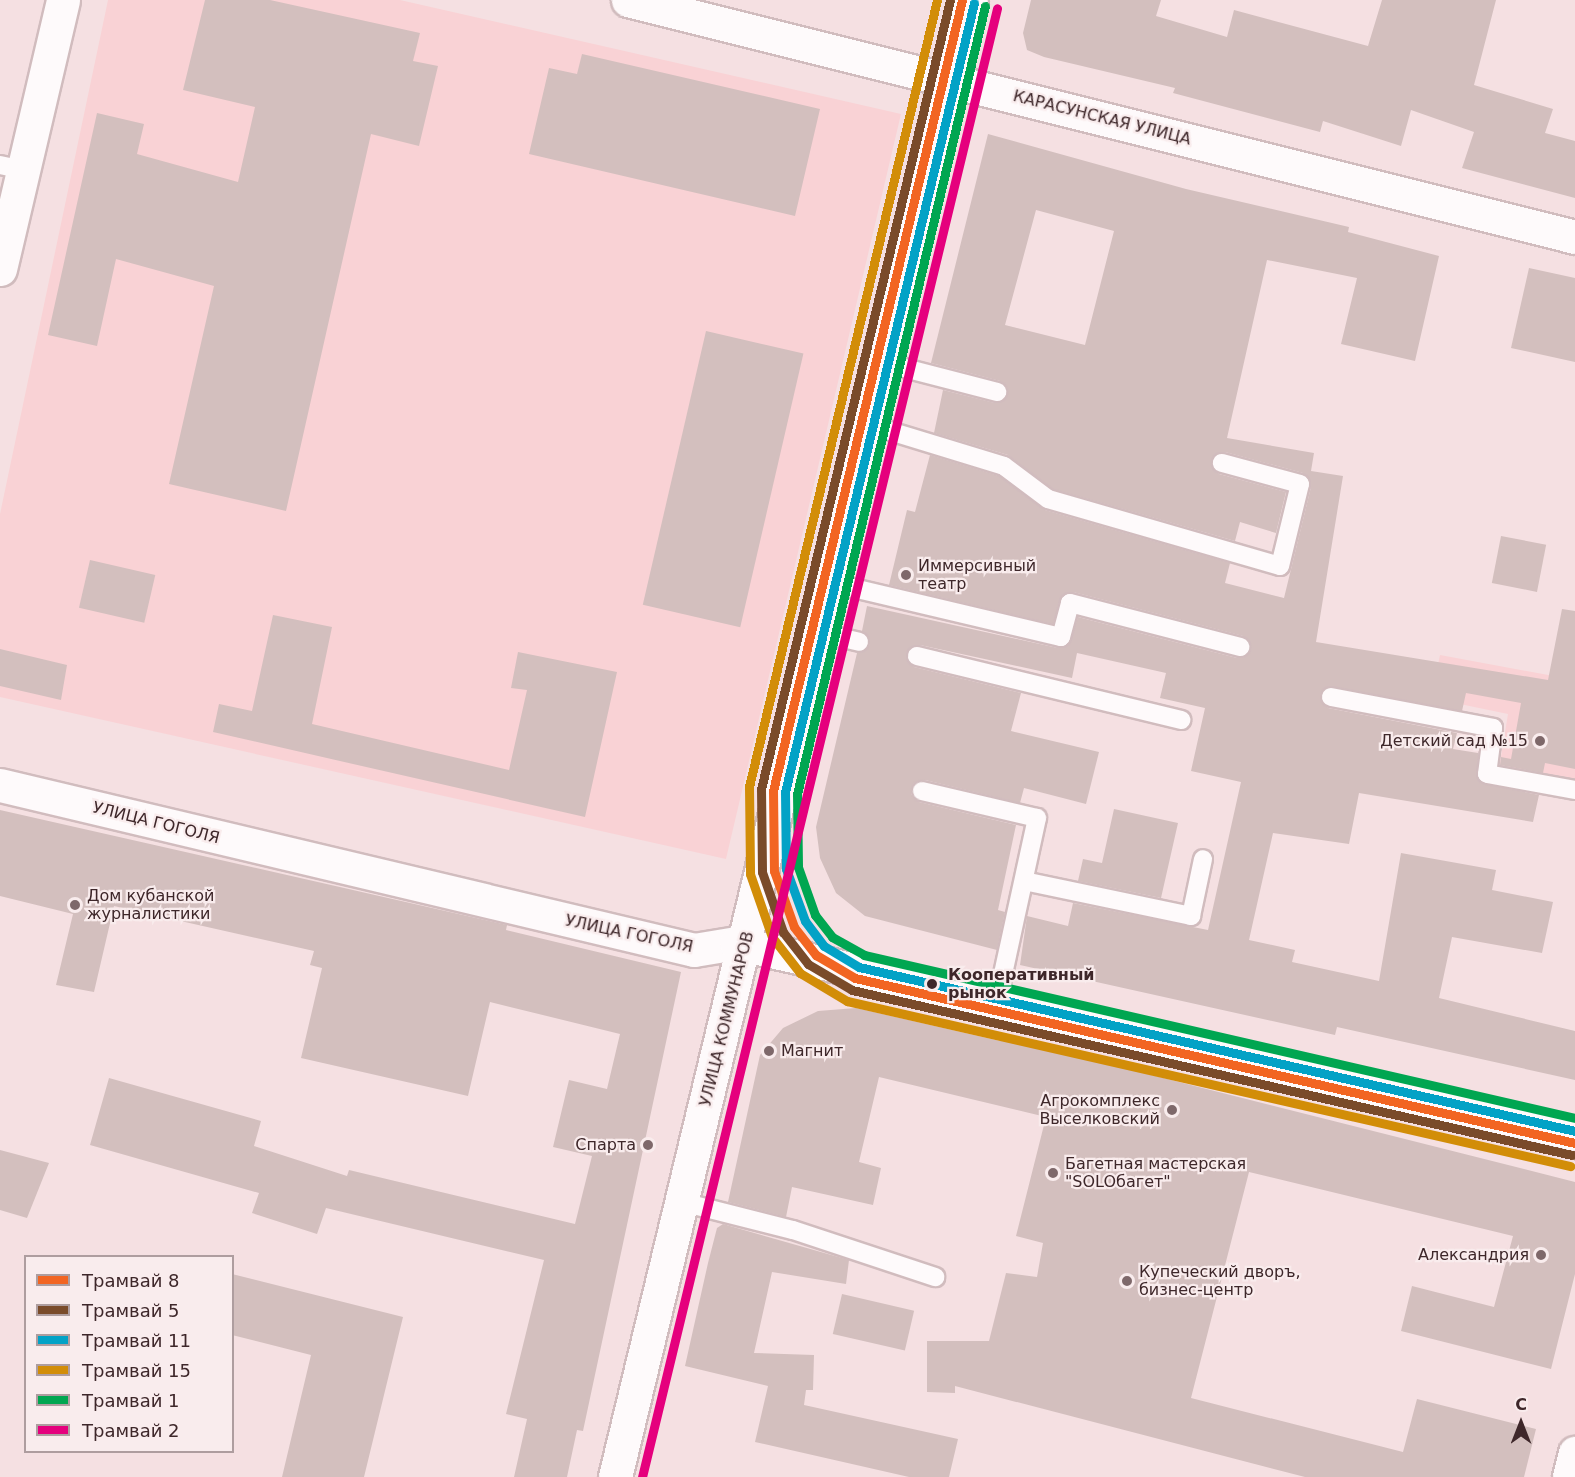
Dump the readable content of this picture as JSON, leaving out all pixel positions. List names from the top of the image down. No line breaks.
{"streets":{"street":["КАРАСУНСКАЯ УЛИЦА","УЛИЦА ГОГОЛЯ","УЛИЦА КОММУНАРОВ"]},"crossings":[["КАРАСУНСКАЯ УЛИЦА","УЛИЦА КОММУНАРОВ"],["УЛИЦА ГОГОЛЯ","УЛИЦА КОММУНАРОВ"]],"places":["Иммерсивный театр","Детский сад №15","Дом кубанской журналистики","Кооперативный рынок","Магнит","Агрокомплекс Выселковский","Спарта","Багетная мастерская \"SOLOбагет\"","Александрия","Купеческий дворъ, бизнес-центр"],"lines":["tram line 8","tram line 5","tram line 15","tram line 11","tram line 1","tram line 2"],"legend":["Трамвай 8","Трамвай 5","Трамвай 11","Трамвай 15","Трамвай 1","Трамвай 2"],"north":"top"}
